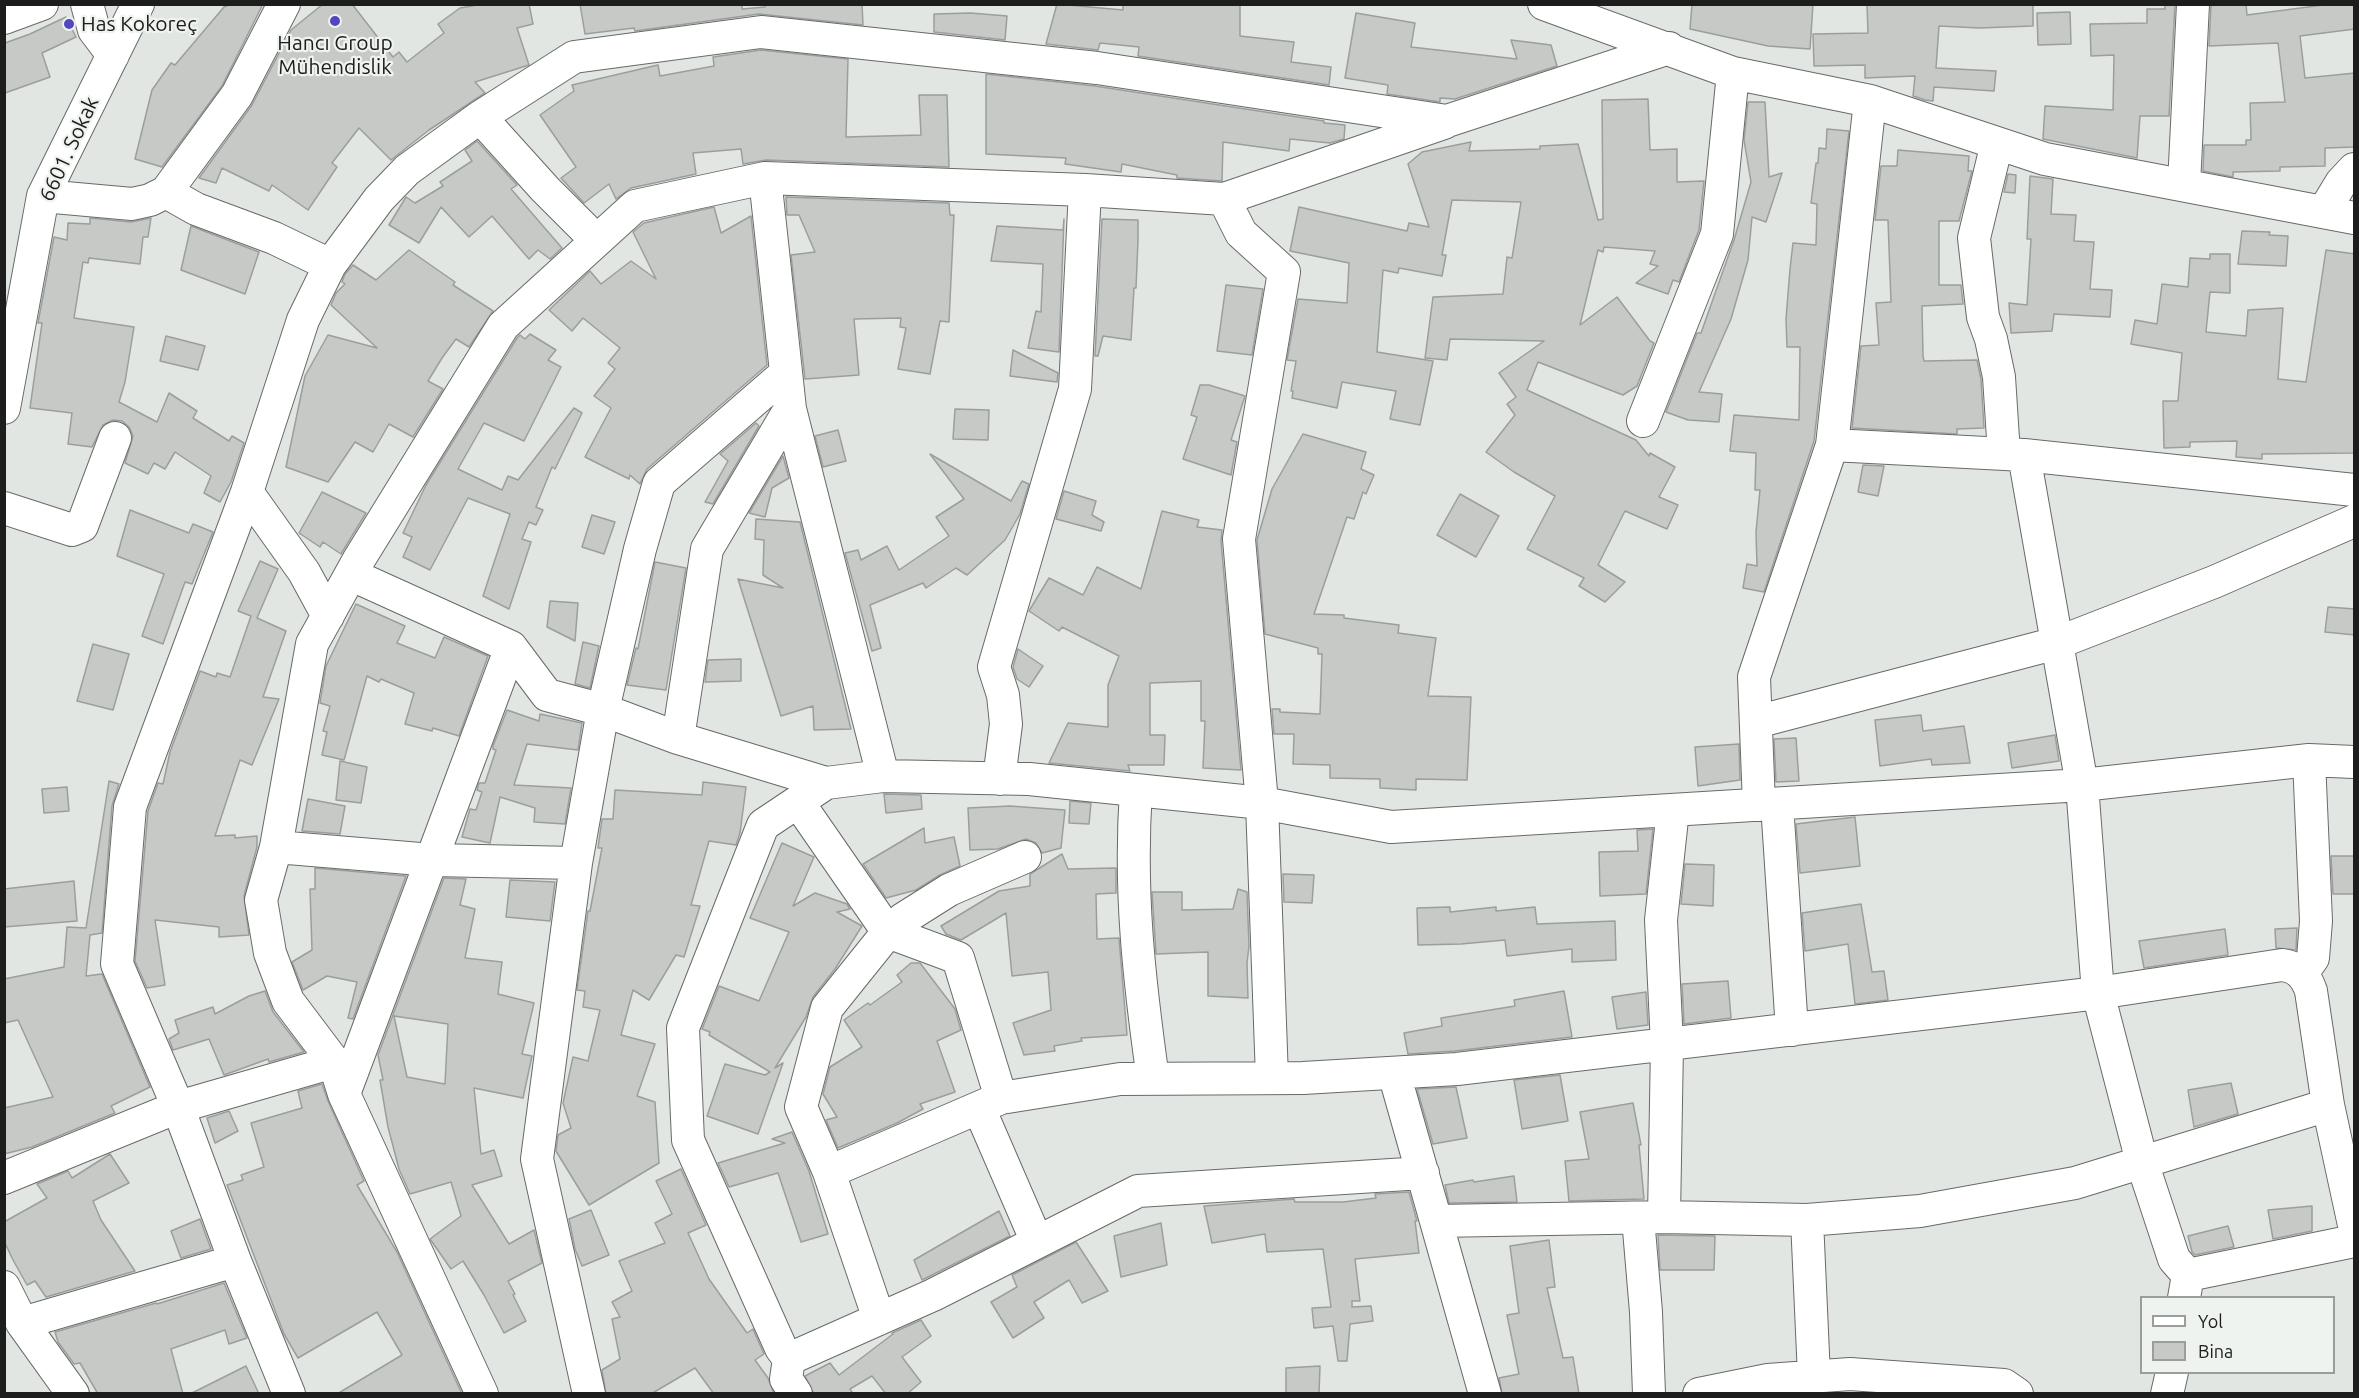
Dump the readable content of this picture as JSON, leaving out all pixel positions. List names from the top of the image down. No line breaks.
{"streets":{"street":["6601. Sokak"]},"places":["Hancı Group Mühendislik","Has Kokoreç"],"legend":["Yol","Bina"]}
